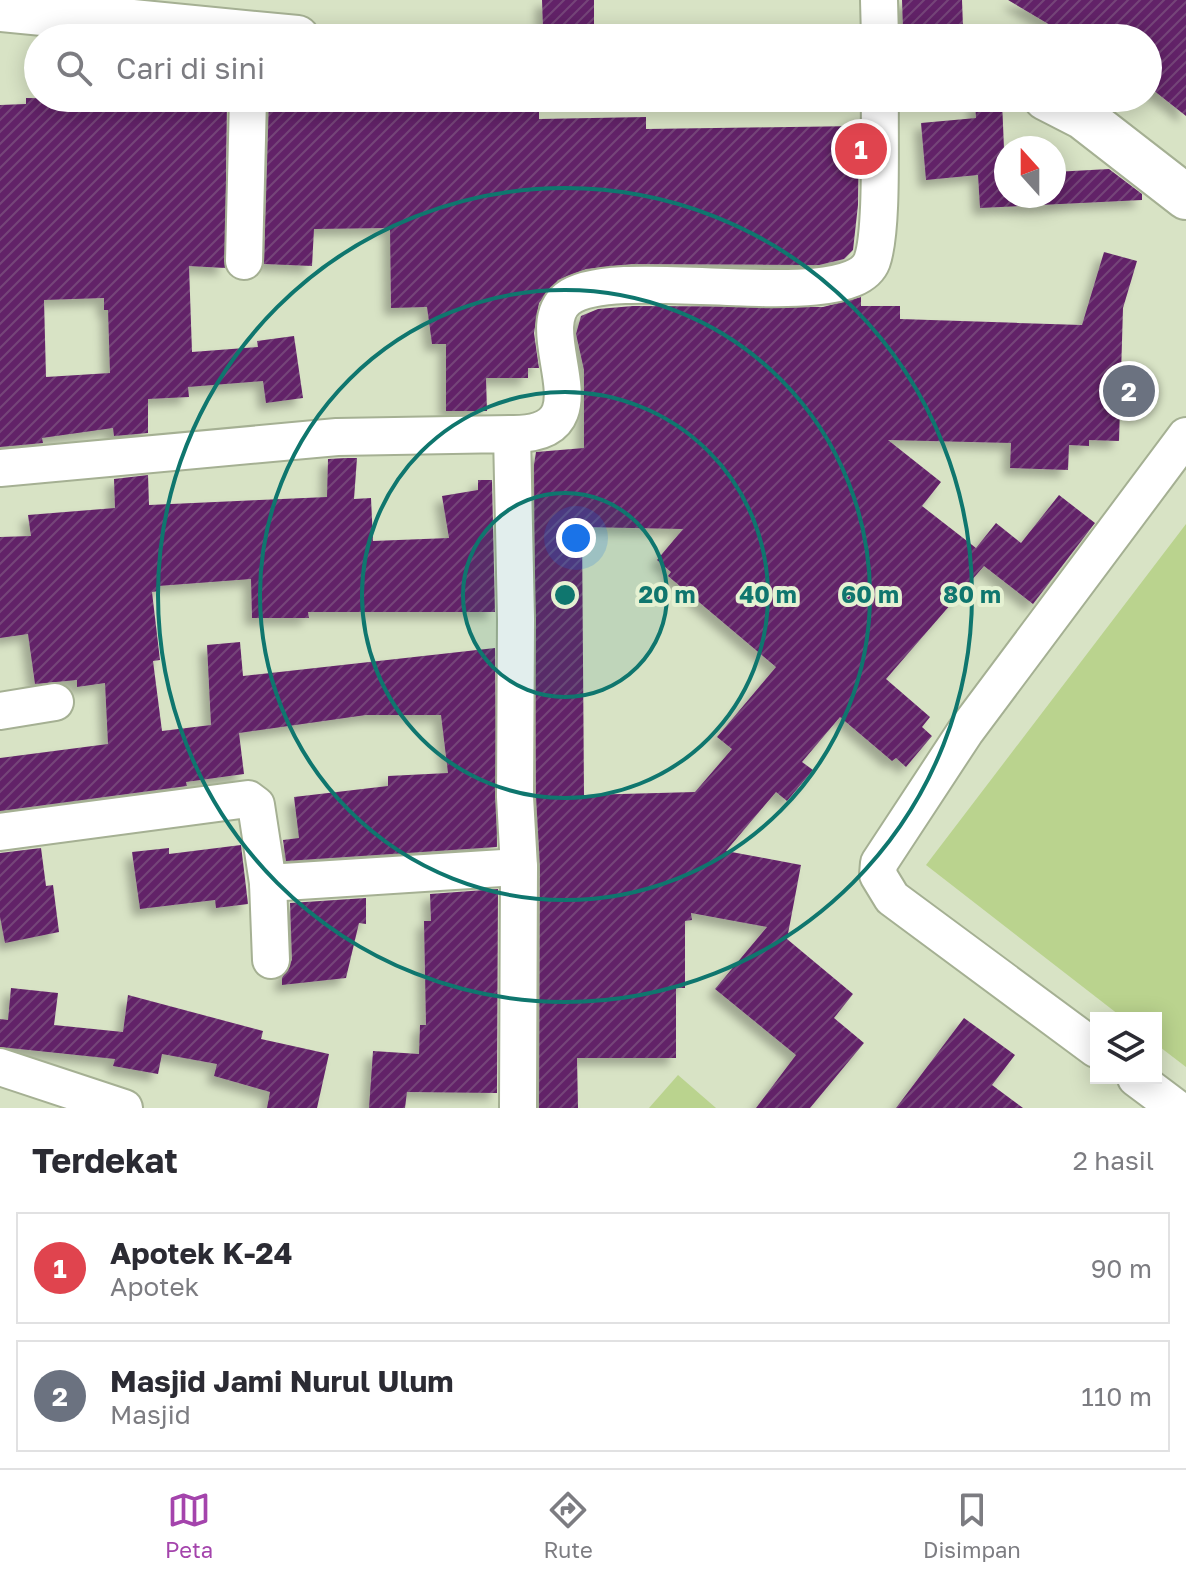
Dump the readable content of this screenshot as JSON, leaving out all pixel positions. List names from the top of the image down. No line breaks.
{"north":"top","page":{"search":"Cari di sini","pins":["1","2"],"heading":["Terdekat","2 hasil"],"list":[{"mark":"1","name":"Apotek K-24","note":"Apotek","value":"90 m"},{"mark":"2","name":"Masjid Jami Nurul Ulum","note":"Masjid","value":"110 m"}],"nav":["Peta","Rute","Disimpan"]},"rings":["20 m","40 m","60 m","80 m"]}
